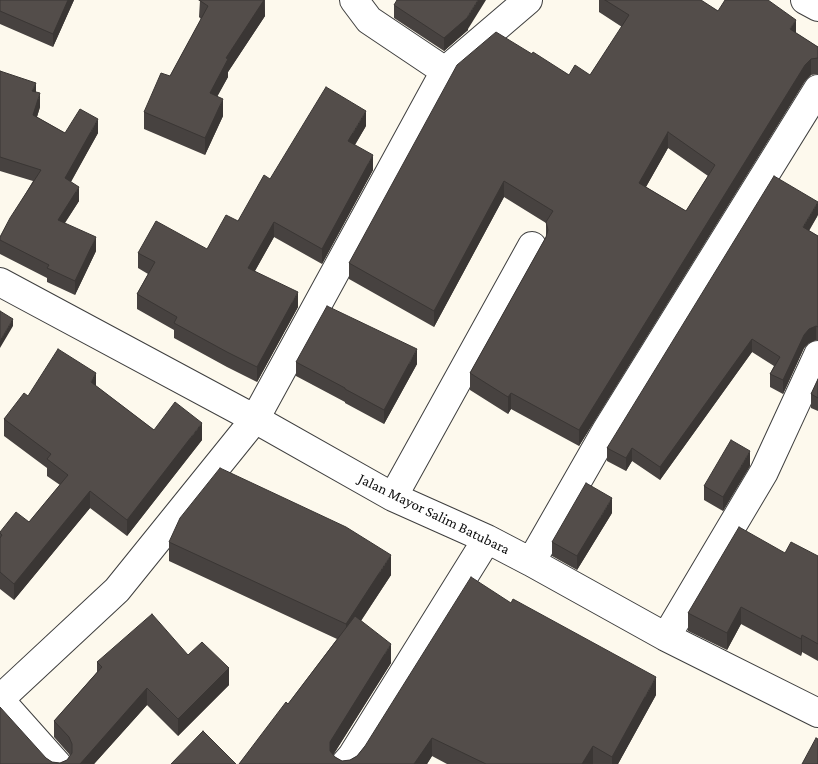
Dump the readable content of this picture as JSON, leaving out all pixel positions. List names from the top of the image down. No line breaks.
{"streets":{"street":["Jalan Mayor Salim Batubara"]}}
